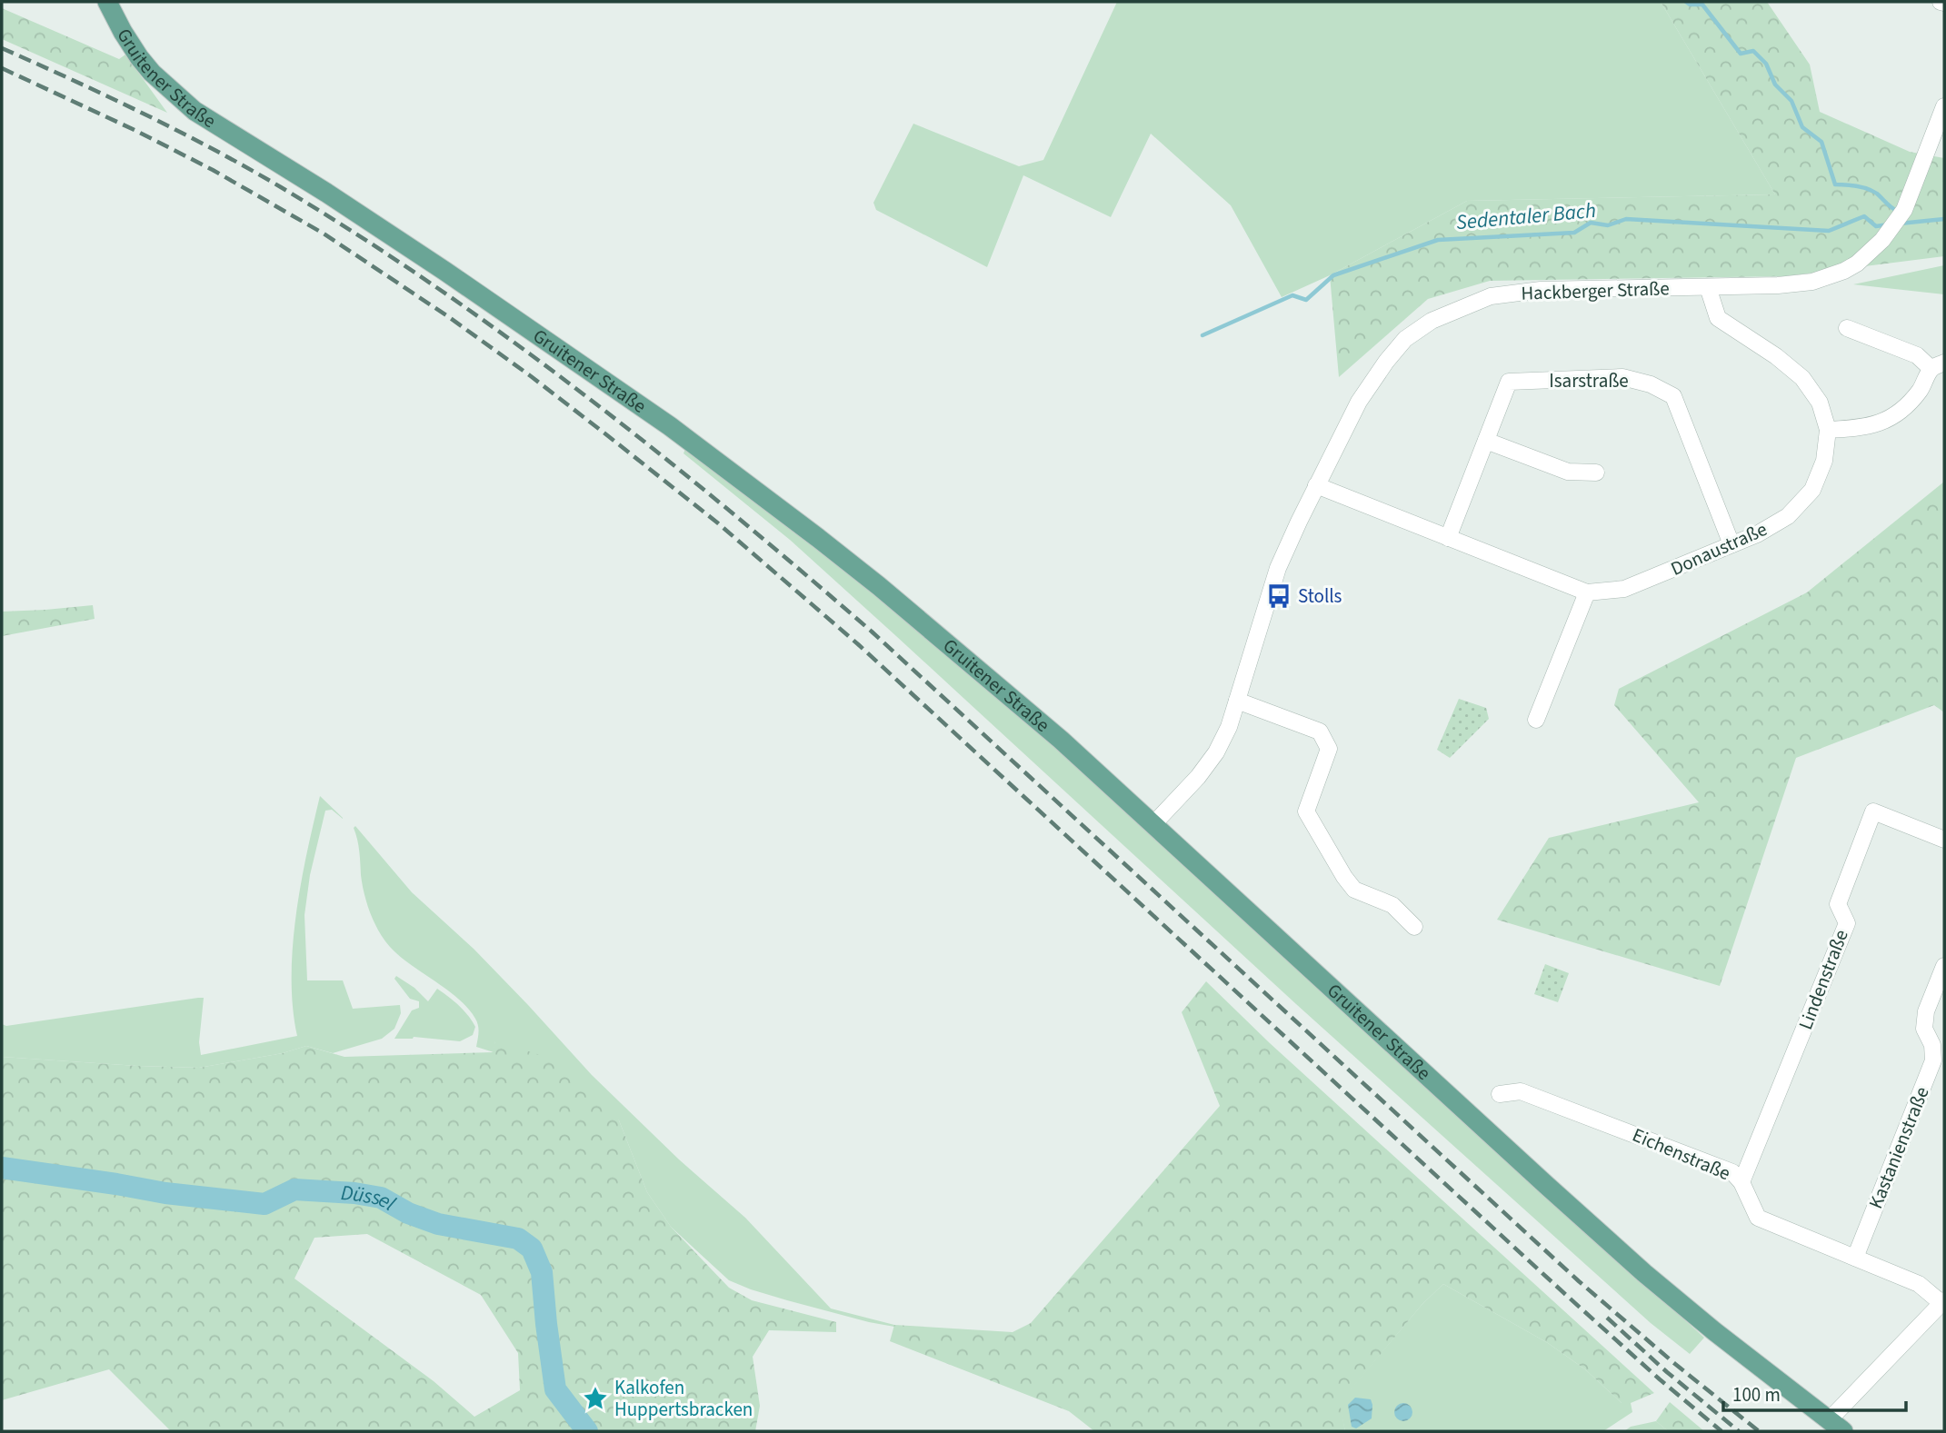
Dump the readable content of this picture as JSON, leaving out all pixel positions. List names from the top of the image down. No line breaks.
{"streets":{"main road":["Gruitener Straße"],"street":["Hackberger Straße","Isarstraße","Donaustraße","Lindenstraße","Kastanienstraße","Eichenstraße"]},"crossings":[["Gruitener Straße","Hackberger Straße"],["Hackberger Straße","Donaustraße"],["Isarstraße","Donaustraße"],["Lindenstraße","Eichenstraße"],["Kastanienstraße","Eichenstraße"]],"water":["Sedentaler Bach","Düssel"],"places":{"bus stop":["Stolls"],"place":["Kalkofen Huppertsbracken"]},"scale_bar":"100 m"}
